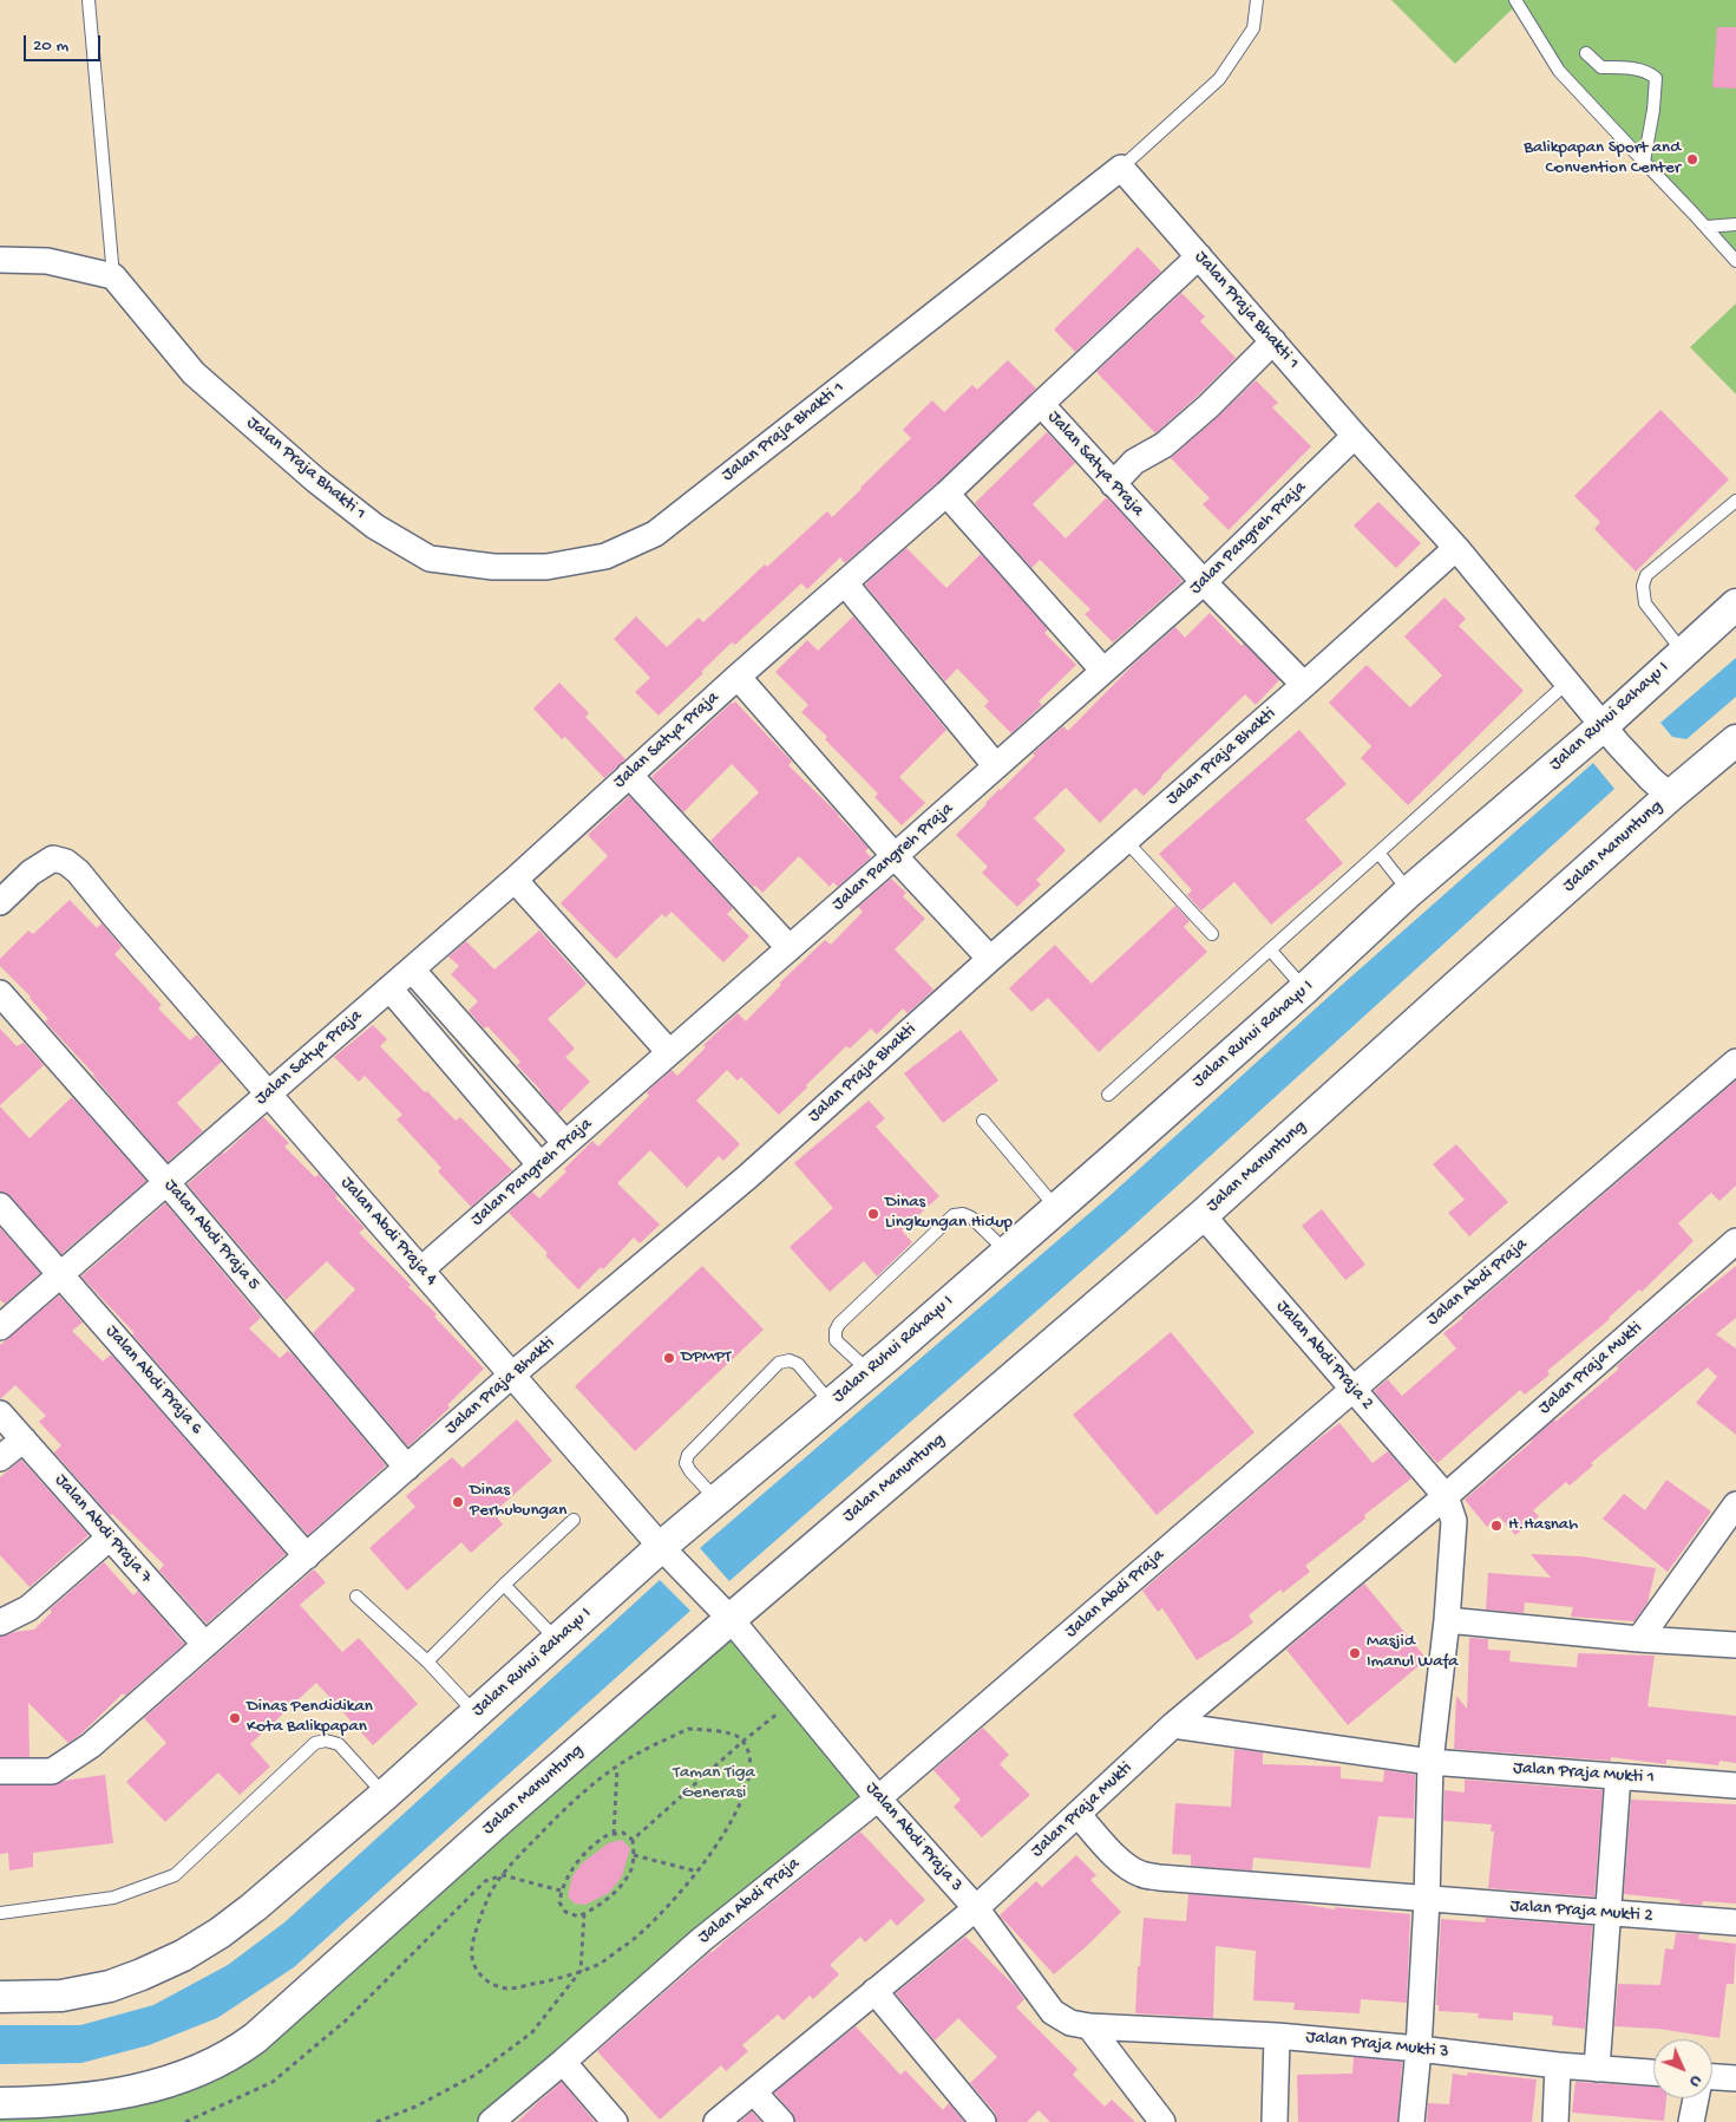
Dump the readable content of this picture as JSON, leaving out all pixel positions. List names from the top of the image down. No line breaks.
{"streets":{"street":["Jalan Praja Bhakti 1","Jalan Satya Praja","Jalan Pangreh Praja","Jalan Ruhui Rahayu I","Jalan Praja Bhakti","Jalan Manuntung","Jalan Abdi Praja 4","Jalan Abdi Praja 5","Jalan Abdi Praja","Jalan Abdi Praja 2","Jalan Praja Mukti","Jalan Abdi Praja 6","Jalan Abdi Praja 7","Jalan Praja Mukti 1","Jalan Abdi Praja 3","Jalan Praja Mukti 2","Jalan Praja Mukti 3"]},"crossings":[["Jalan Praja Bhakti 1","Jalan Pangreh Praja"],["Jalan Praja Bhakti 1","Jalan Praja Bhakti"],["Jalan Satya Praja","Jalan Pangreh Praja"],["Jalan Satya Praja","Jalan Praja Bhakti"],["Jalan Satya Praja","Jalan Abdi Praja 4"],["Jalan Satya Praja","Jalan Abdi Praja 5"],["Jalan Satya Praja","Jalan Abdi Praja 6"],["Jalan Pangreh Praja","Jalan Abdi Praja 4"],["Jalan Ruhui Rahayu I","Jalan Abdi Praja 4"],["Jalan Ruhui Rahayu I","Jalan Abdi Praja 3"],["Jalan Praja Bhakti","Jalan Abdi Praja 4"],["Jalan Praja Bhakti","Jalan Abdi Praja 5"],["Jalan Praja Bhakti","Jalan Abdi Praja 6"],["Jalan Praja Bhakti","Jalan Abdi Praja 7"],["Jalan Manuntung","Jalan Abdi Praja 2"],["Jalan Manuntung","Jalan Abdi Praja 3"],["Jalan Abdi Praja 4","Jalan Abdi Praja 3"],["Jalan Abdi Praja","Jalan Abdi Praja 2"],["Jalan Abdi Praja","Jalan Abdi Praja 3"],["Jalan Abdi Praja 2","Jalan Praja Mukti"],["Jalan Praja Mukti","Jalan Praja Mukti 1"],["Jalan Praja Mukti","Jalan Abdi Praja 3"],["Jalan Praja Mukti","Jalan Praja Mukti 2"],["Jalan Abdi Praja 3","Jalan Praja Mukti 3"]],"parks":["Taman Tiga Generasi"],"places":["Balikpapan Sport and Convention Center","Dinas Lingkungan Hidup","DPMPT","Dinas Perhubungan","H.Hasnah","Masjid Imanul Wafa","Dinas Pendidikan Kota Balikpapan"],"scale_bar":"20 m","north":"bottom right"}
